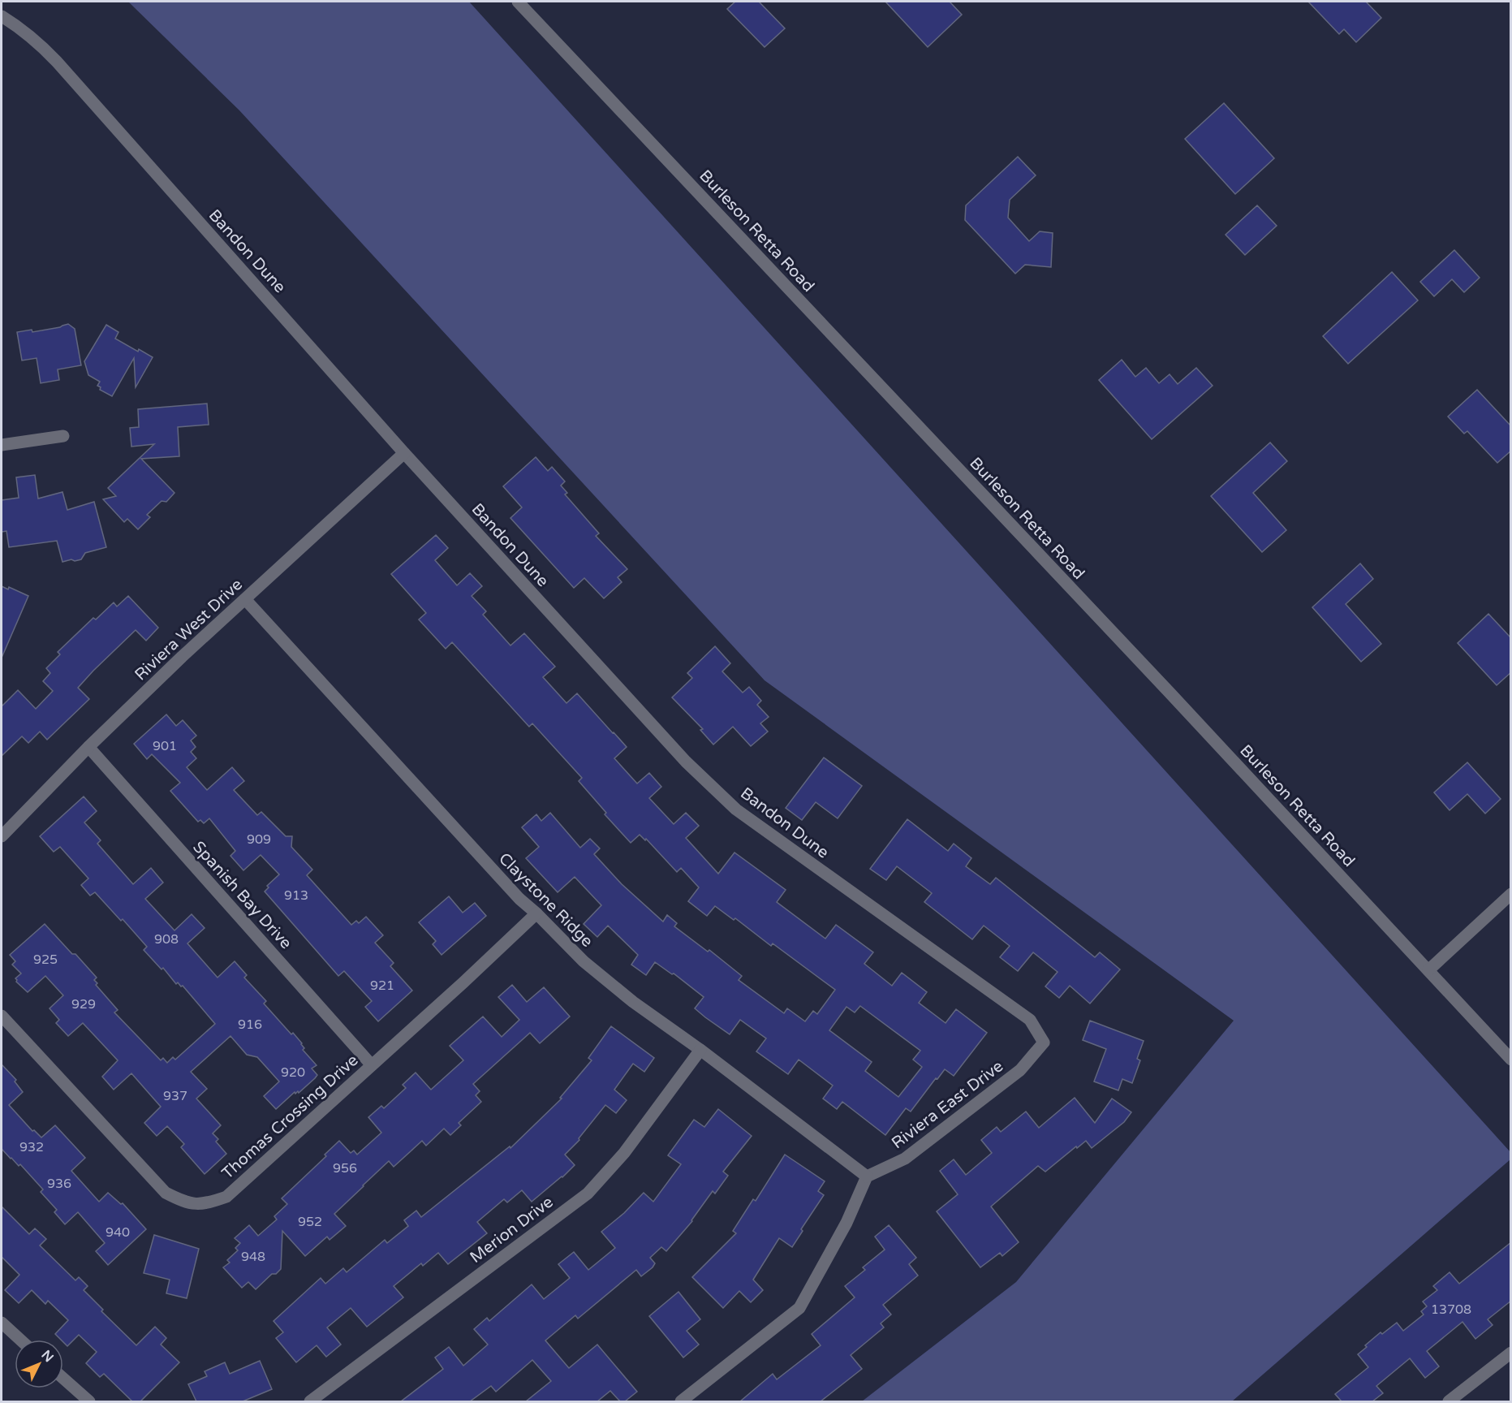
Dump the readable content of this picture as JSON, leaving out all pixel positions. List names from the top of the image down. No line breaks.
{"streets":{"street":["Burleson Retta Road","Bandon Dune","Riviera West Drive","Spanish Bay Drive","Claystone Ridge","Riviera East Drive","Thomas Crossing Drive","Merion Drive"]},"crossings":[["Bandon Dune","Riviera West Drive"],["Bandon Dune","Riviera East Drive"],["Riviera West Drive","Spanish Bay Drive"],["Riviera West Drive","Claystone Ridge"],["Spanish Bay Drive","Thomas Crossing Drive"],["Claystone Ridge","Riviera East Drive"],["Claystone Ridge","Thomas Crossing Drive"],["Claystone Ridge","Merion Drive"]],"house_numbers":["901","909","913","908","925","921","929","916","920","937","932","956","936","952","940","948","13708"],"north":"top right"}
